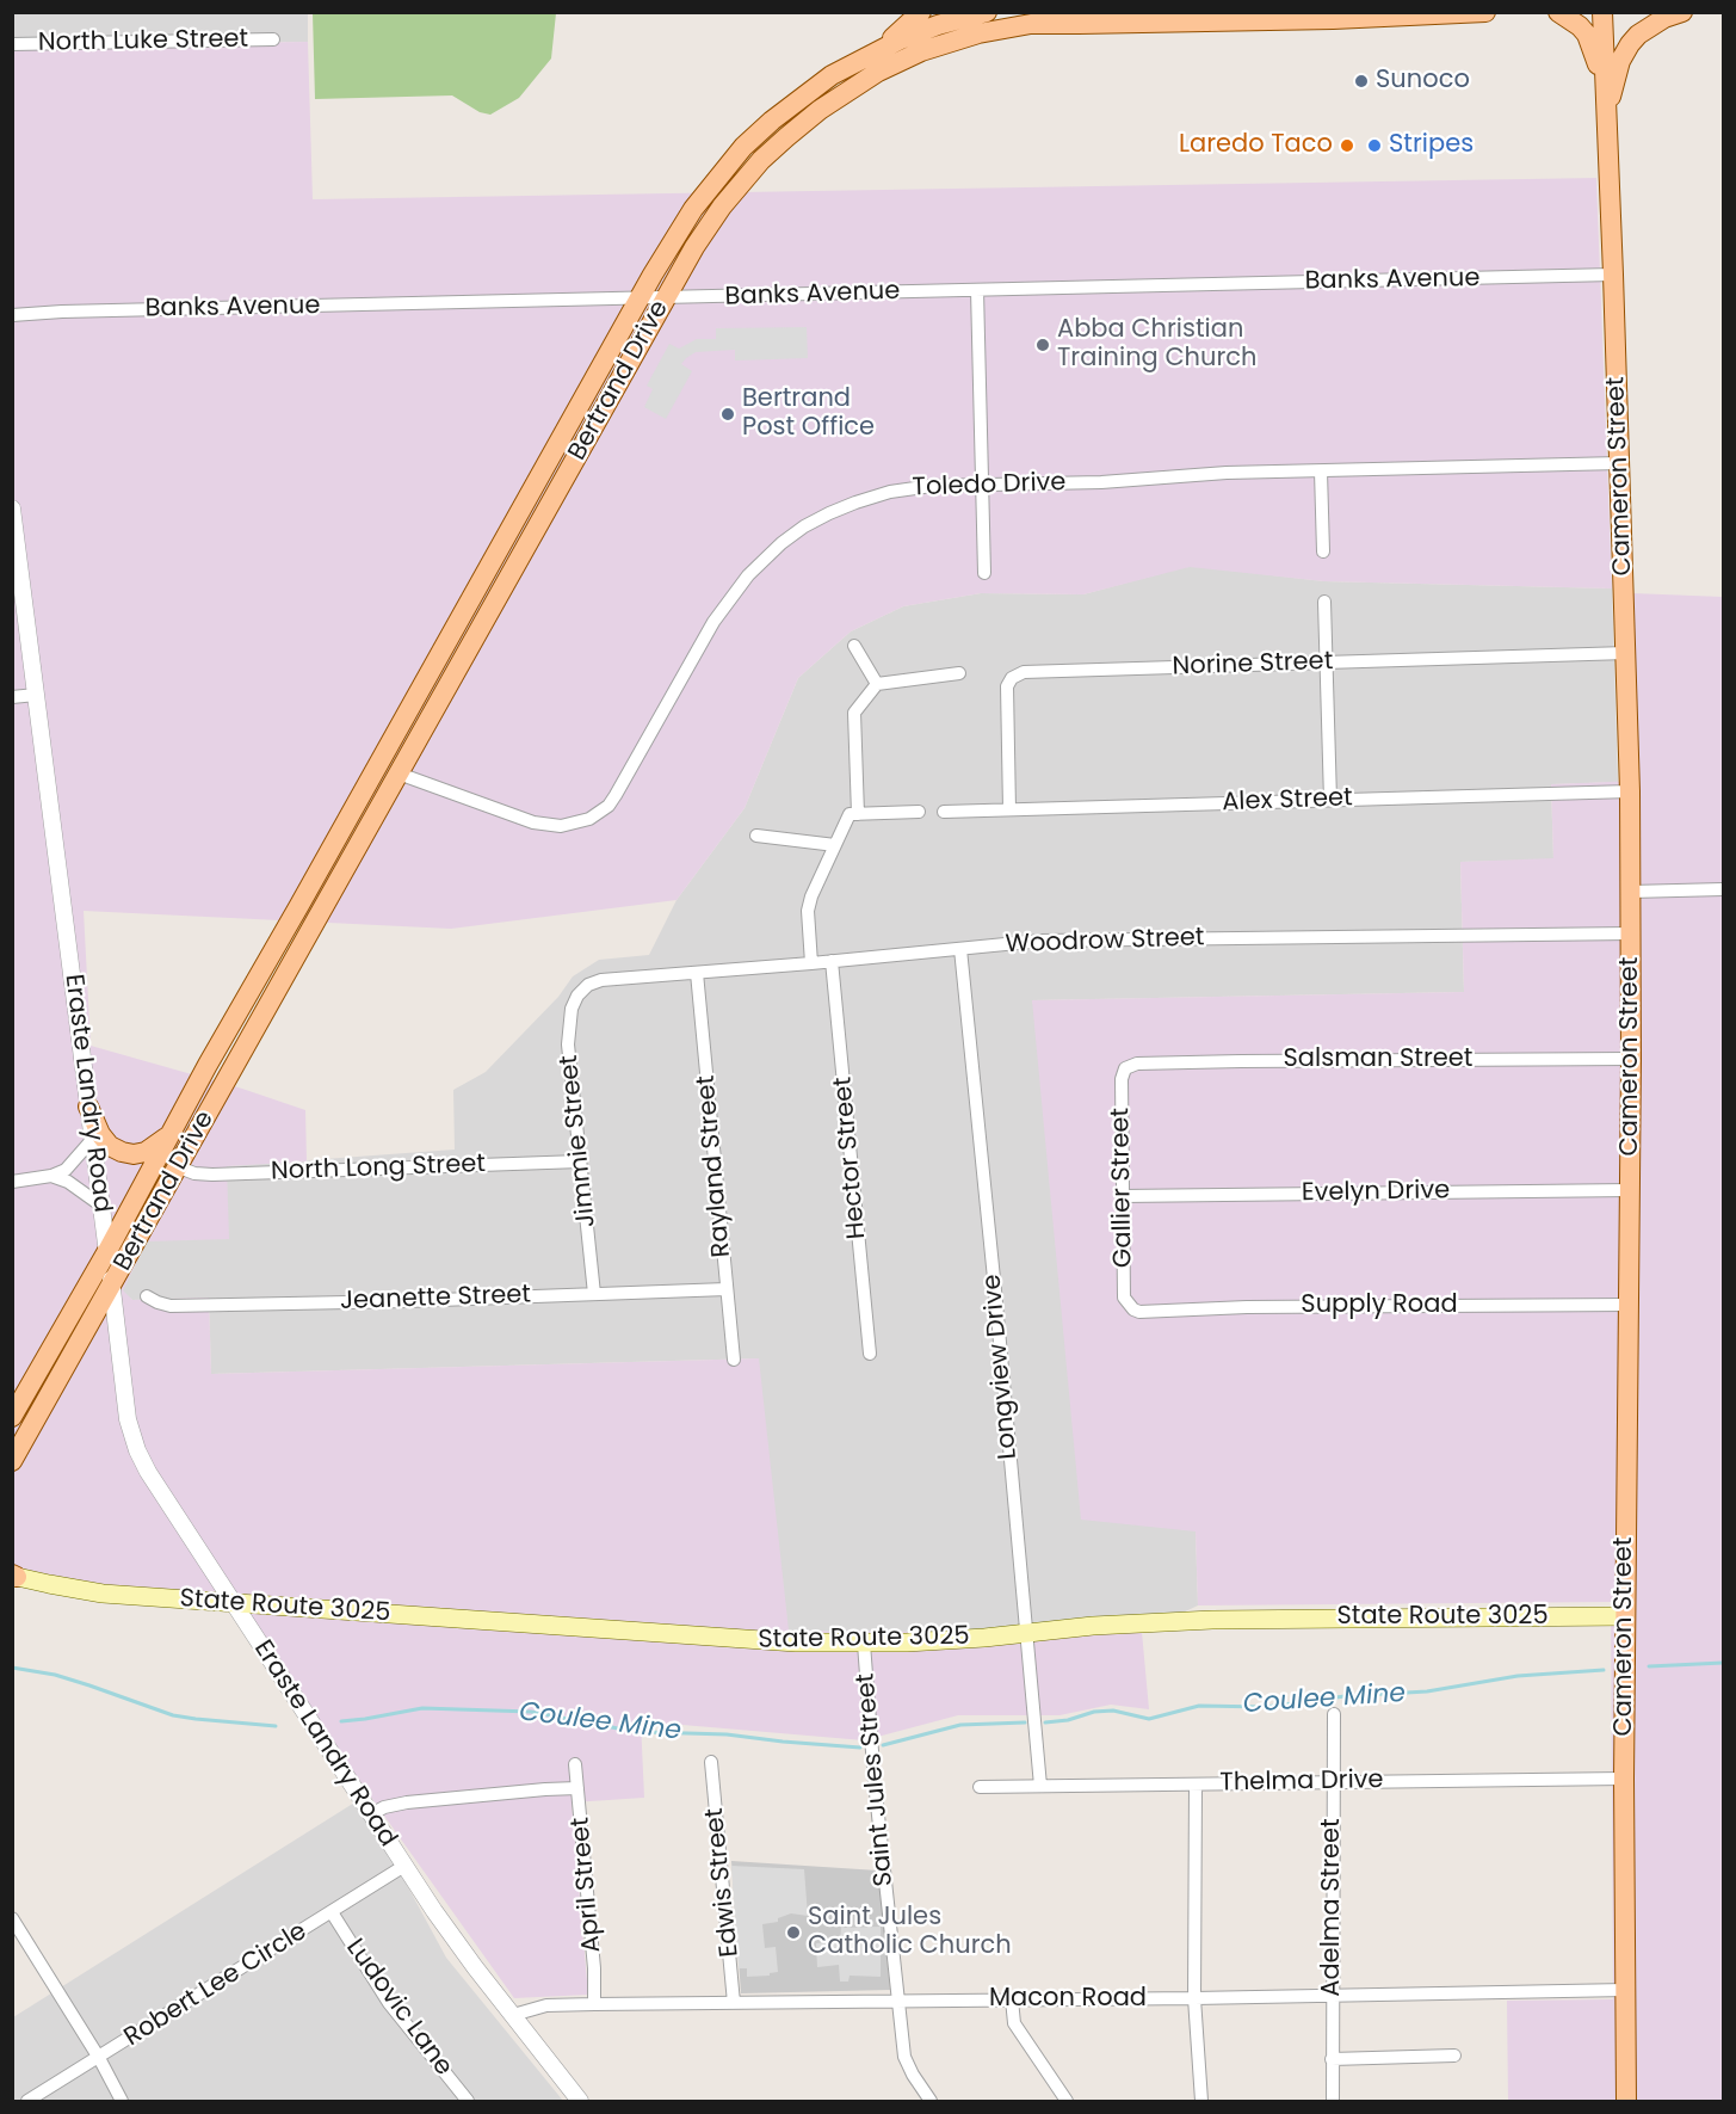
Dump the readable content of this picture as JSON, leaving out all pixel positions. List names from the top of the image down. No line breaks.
{"streets":{"main road":["Bertrand Drive","Cameron Street","State Route 3025"],"street":["North Luke Street","Banks Avenue","Toledo Drive","Norine Street","Alex Street","Woodrow Street","Salsman Street","Eraste Landry Road","Jimmie Street","Hector Street","Rayland Street","North Long Street","Gallier Street","Evelyn Drive","Jeanette Street","Supply Road","Longview Drive","Saint Jules Street","Thelma Drive","Edwis Street","April Street","Adelma Street","Robert Lee Circle","Macon Road","Ludovic Lane"]},"crossings":[["Banks Avenue","Bertrand Drive"],["Banks Avenue","Cameron Street"],["Bertrand Drive","Toledo Drive"],["Bertrand Drive","Eraste Landry Road"],["Bertrand Drive","North Long Street"],["Cameron Street","Toledo Drive"],["Cameron Street","Norine Street"],["Cameron Street","Alex Street"],["Cameron Street","Woodrow Street"],["Cameron Street","Salsman Street"],["Cameron Street","Evelyn Drive"],["Cameron Street","Supply Road"],["Cameron Street","State Route 3025"],["Cameron Street","Thelma Drive"],["Cameron Street","Macon Road"],["Norine Street","Alex Street"],["Woodrow Street","Jimmie Street"],["Woodrow Street","Hector Street"],["Woodrow Street","Rayland Street"],["Woodrow Street","Longview Drive"],["Salsman Street","Gallier Street"],["Eraste Landry Road","State Route 3025"],["Eraste Landry Road","Robert Lee Circle"],["Eraste Landry Road","Macon Road"],["Jimmie Street","North Long Street"],["Jimmie Street","Jeanette Street"],["Rayland Street","Jeanette Street"],["Gallier Street","Evelyn Drive"],["Gallier Street","Supply Road"],["Longview Drive","State Route 3025"],["Longview Drive","Thelma Drive"],["State Route 3025","Saint Jules Street"],["Saint Jules Street","Macon Road"],["Thelma Drive","Adelma Street"],["Edwis Street","Macon Road"],["April Street","Macon Road"],["Adelma Street","Macon Road"],["Robert Lee Circle","Ludovic Lane"]],"water":["Coulee Mine"],"places":["Sunoco","Laredo Taco","Stripes","Abba Christian Training Church","Bertrand Post Office","Saint Jules Catholic Church"]}
